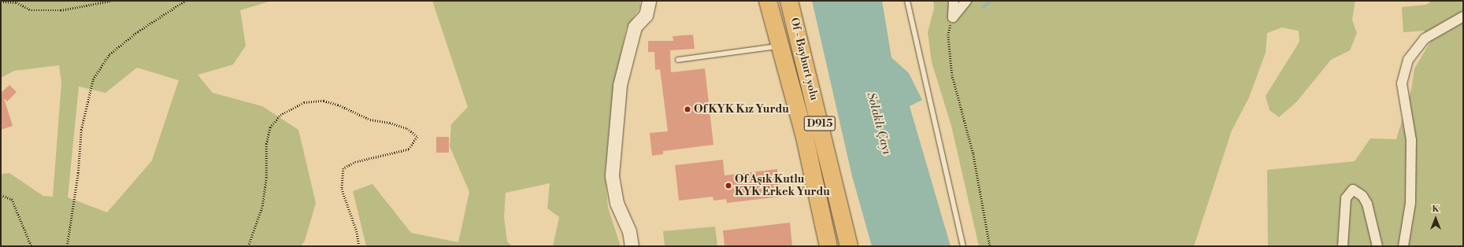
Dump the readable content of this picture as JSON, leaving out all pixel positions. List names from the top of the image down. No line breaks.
{"streets":{"highway":["Of - Bayburt yolu","D915"]},"water":["Solaklı Çayı"],"places":["Of KYK Kız Yurdu","Of Aşık Kutlu KYK Erkek Yurdu"],"north":"top"}
